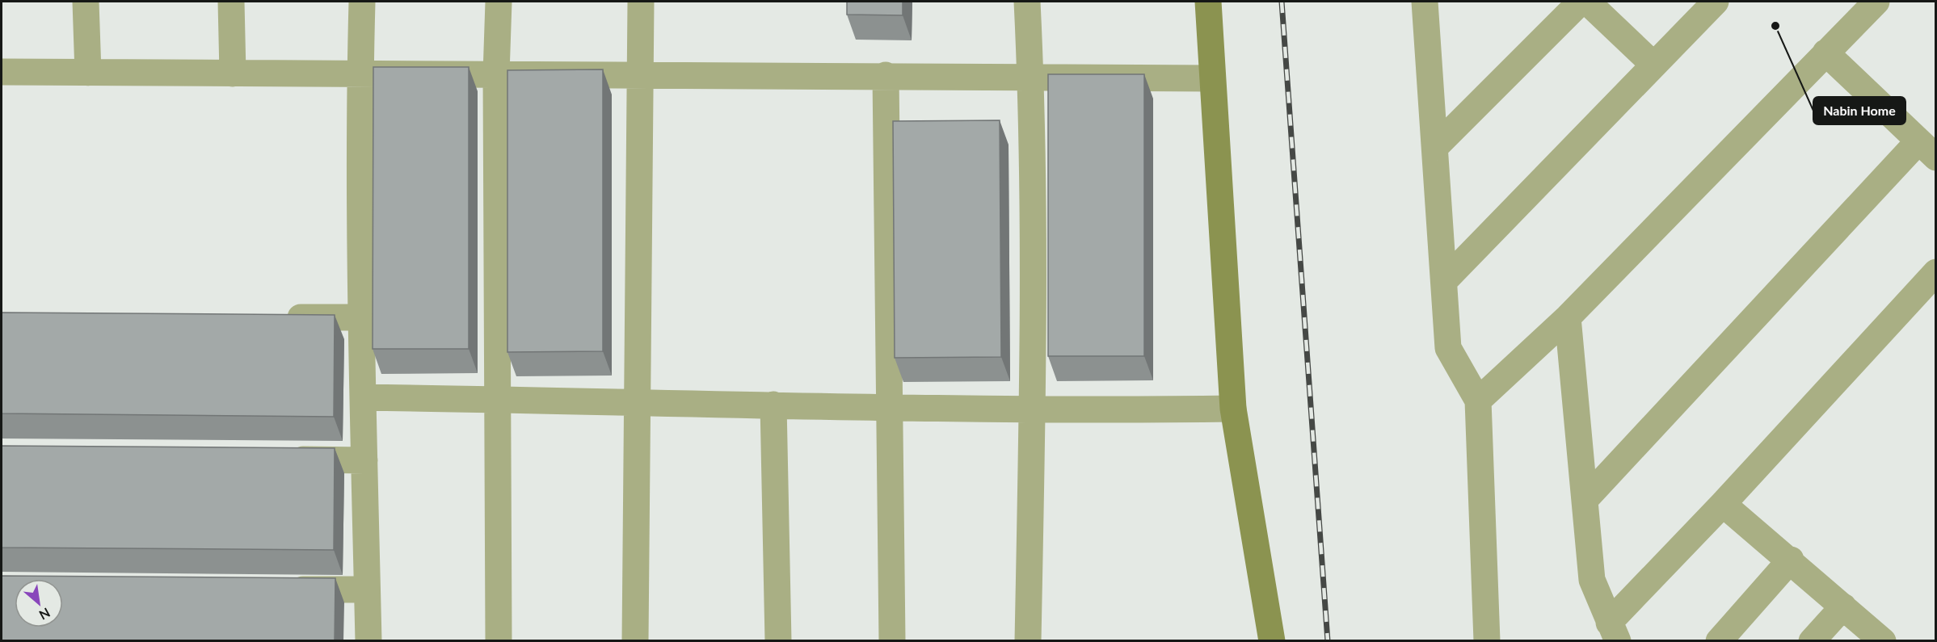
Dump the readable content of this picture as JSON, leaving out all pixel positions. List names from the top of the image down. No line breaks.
{"places":["Nabin Home"],"north":"bottom right"}
